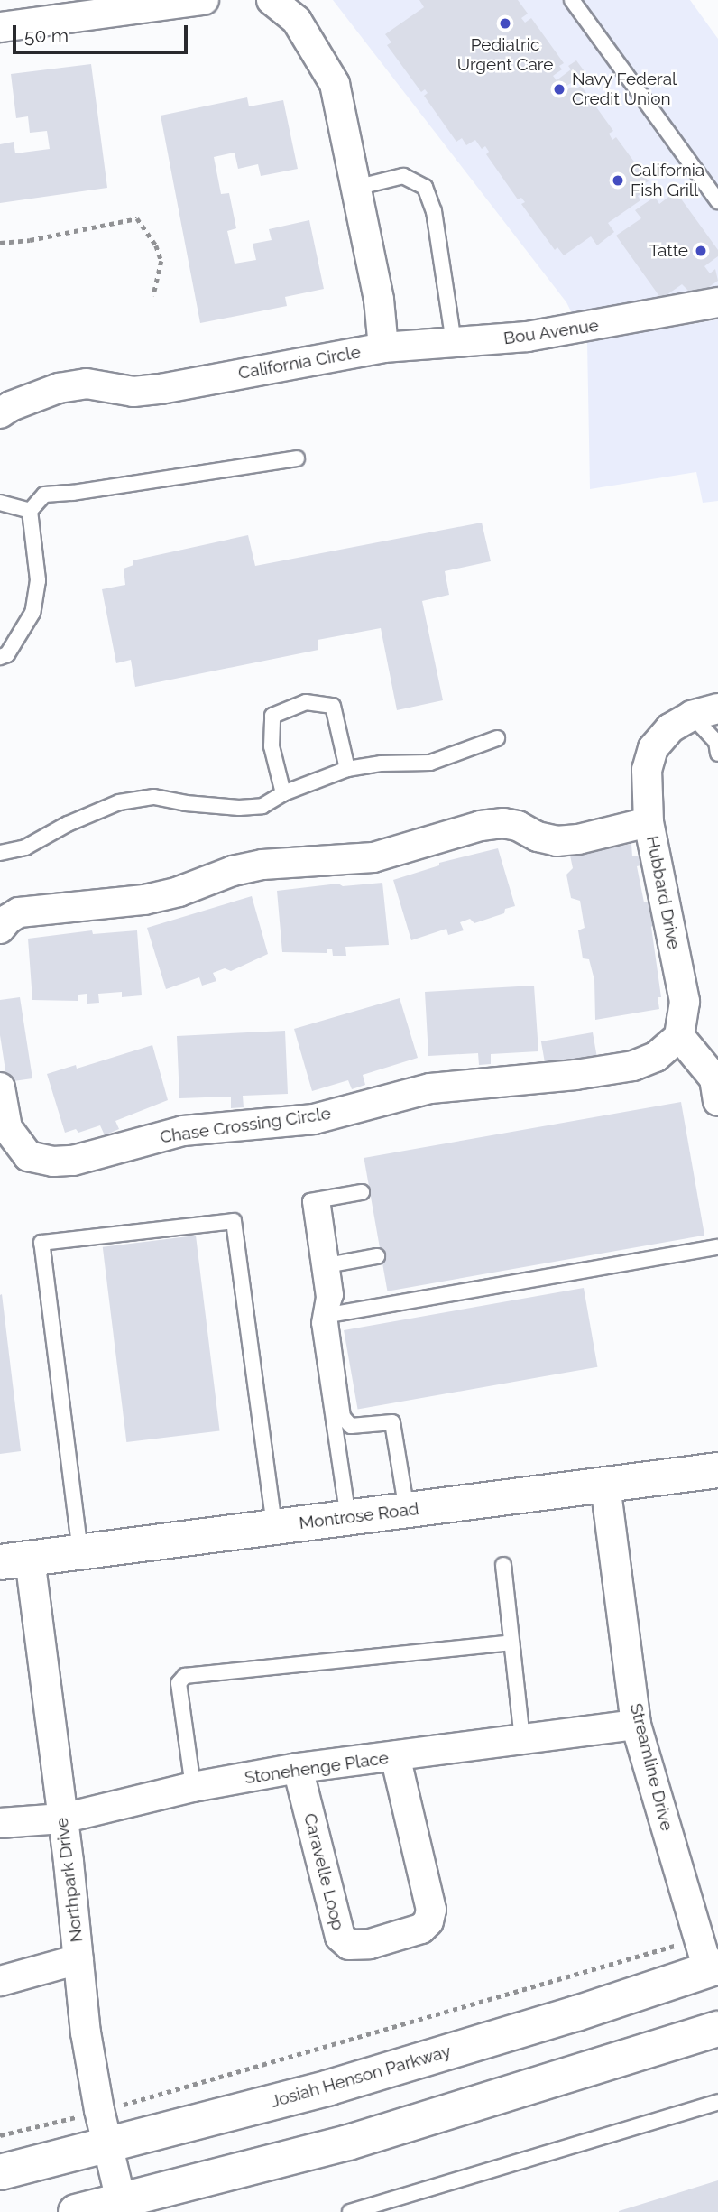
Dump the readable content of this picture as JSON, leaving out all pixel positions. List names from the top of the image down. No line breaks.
{"streets":{"main road":["Montrose Road","Josiah Henson Parkway"],"street":["Bou Avenue","California Circle","Hubbard Drive","Chase Crossing Circle","Streamline Drive","Stonehenge Place","Caravelle Loop","Northpark Drive"]},"crossings":[["Bou Avenue","California Circle"],["Hubbard Drive","Chase Crossing Circle"],["Montrose Road","Streamline Drive"],["Montrose Road","Northpark Drive"],["Streamline Drive","Stonehenge Place"],["Streamline Drive","Josiah Henson Parkway"],["Stonehenge Place","Caravelle Loop"],["Stonehenge Place","Northpark Drive"],["Northpark Drive","Josiah Henson Parkway"]],"places":["Pediatric Urgent Care","Navy Federal Credit Union","California Fish Grill","Tatte"],"scale_bar":"50 m"}
